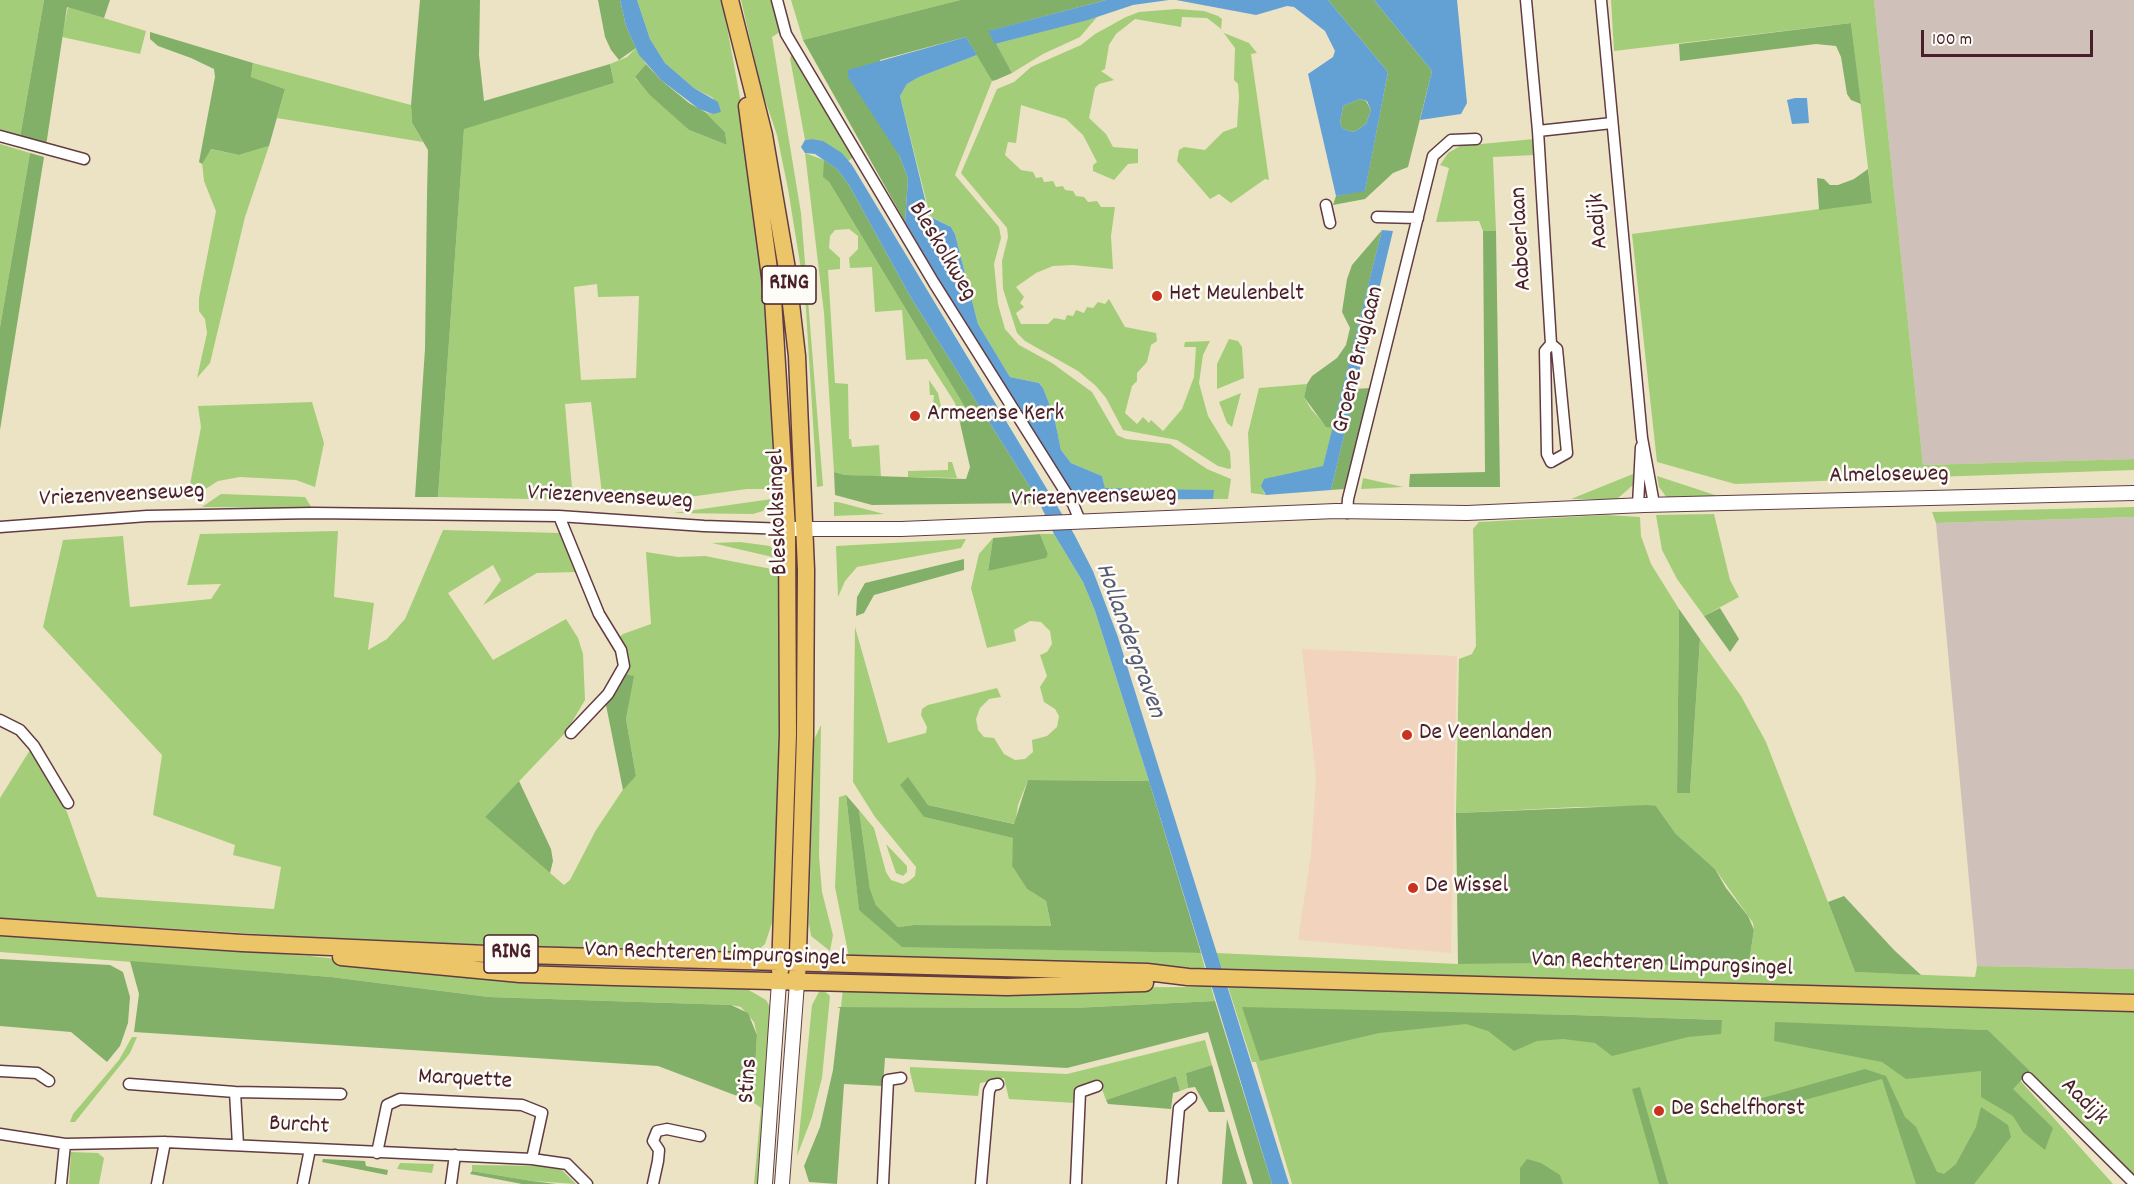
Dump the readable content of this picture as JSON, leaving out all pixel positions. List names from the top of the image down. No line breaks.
{"streets":{"main road":["RING","Bleskolksingel","Van Rechteren Limpurgsingel"],"street":["Aadijk","Aaboerlaan","Bleskolkweg","Groene Bruglaan","Almeloseweg","Vriezenveenseweg","Marquette","Stins","Burcht"]},"crossings":[["Aadijk","Almeloseweg"],["Aadijk","Vriezenveenseweg"],["Bleskolkweg","Vriezenveenseweg"],["Groene Bruglaan","Vriezenveenseweg"],["Almeloseweg","Vriezenveenseweg"],["Vriezenveenseweg","Bleskolksingel"],["Bleskolksingel","Van Rechteren Limpurgsingel"],["Bleskolksingel","Stins"],["Van Rechteren Limpurgsingel","Stins"],["Marquette","Burcht"]],"water":["Hollandergraven"],"places":["Het Meulenbelt","Armeense Kerk","De Veenlanden","De Wissel","De Schelfhorst"],"scale_bar":"100 m"}
